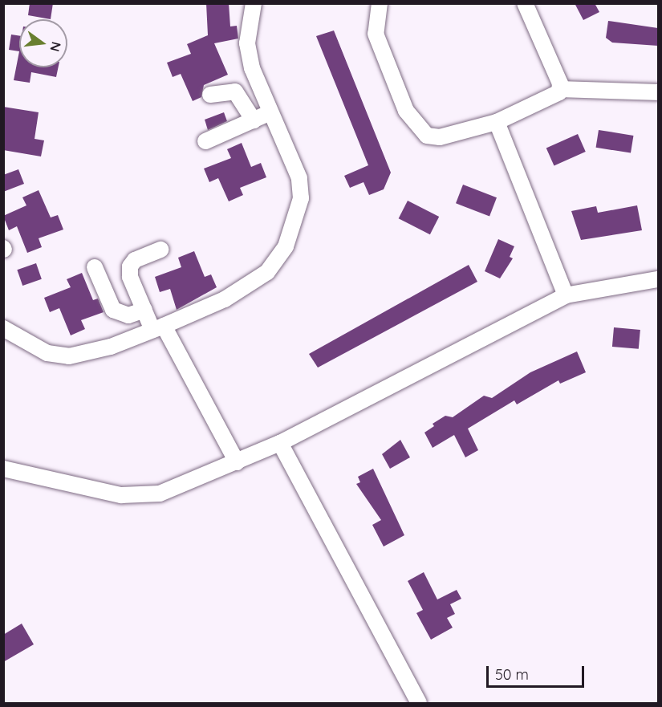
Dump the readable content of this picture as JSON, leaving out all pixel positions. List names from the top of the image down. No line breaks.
{"scale_bar":"50 m","north":"right"}
